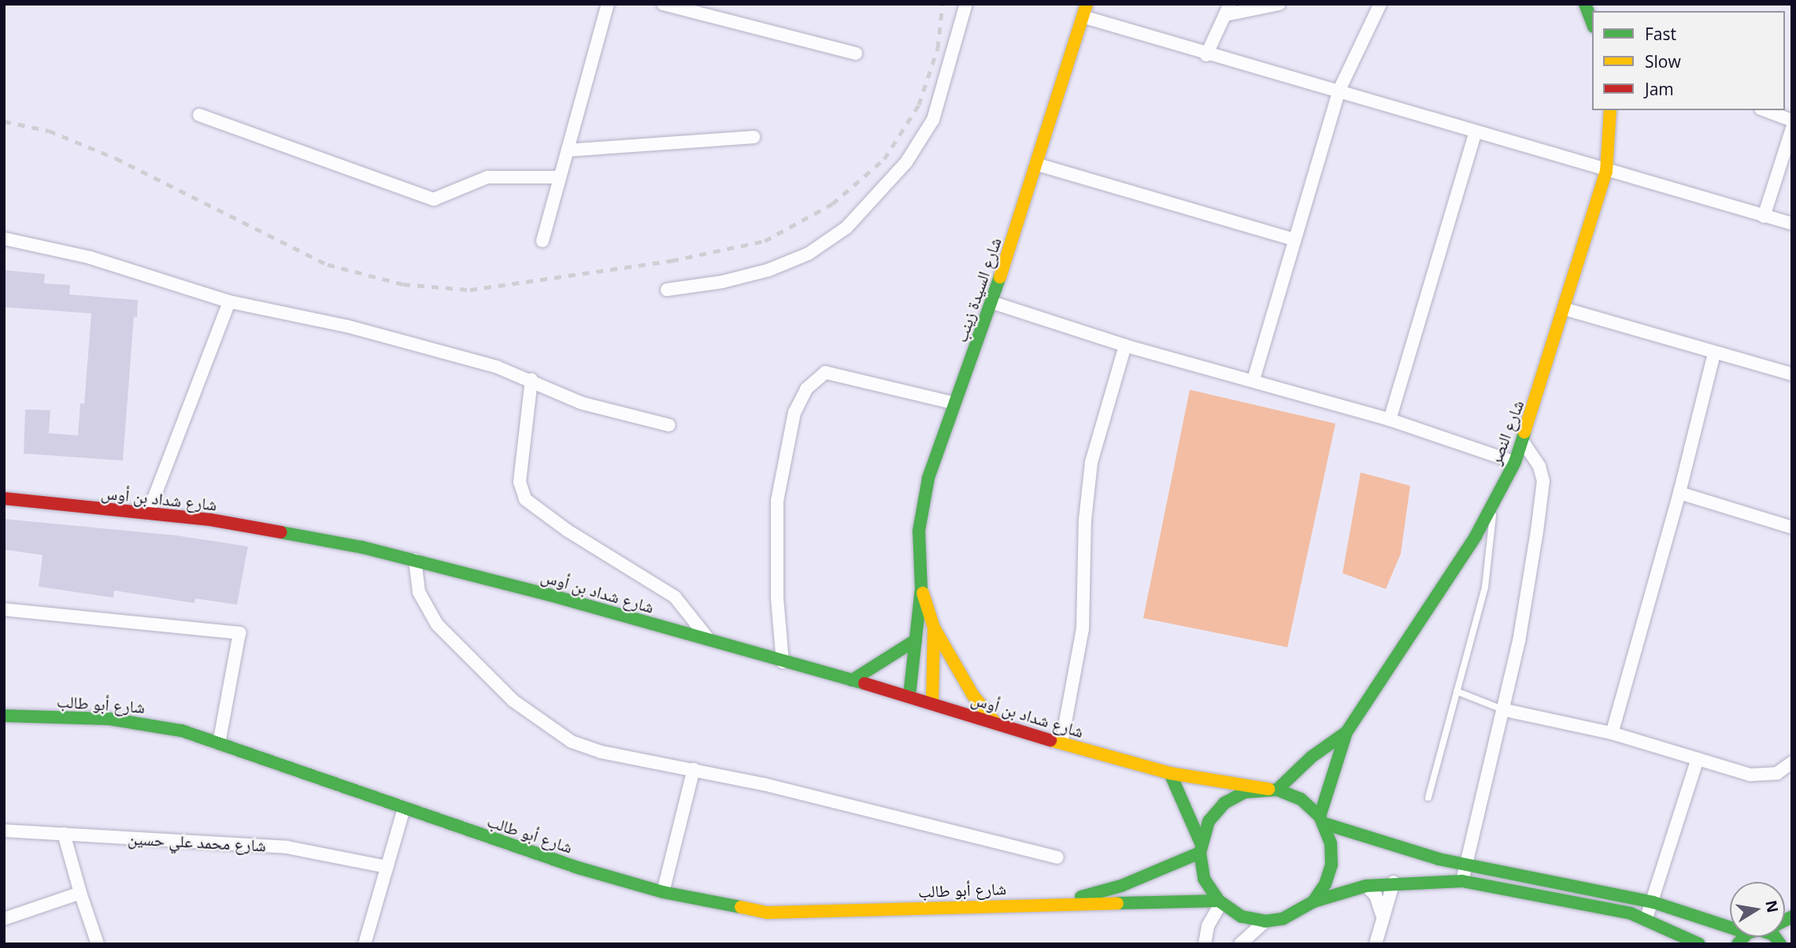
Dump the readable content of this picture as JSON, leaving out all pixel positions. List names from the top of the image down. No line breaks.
{"streets":{"street":["شارع السيدة زينب","شارع النصر","شارع شداد بن أوس","شارع أبو طالب","شارع محمد علي حسين"]},"crossings":[["شارع السيدة زينب","شارع شداد بن أوس"],["شارع النصر","شارع شداد بن أوس"],["شارع النصر","شارع أبو طالب"],["شارع شداد بن أوس","شارع أبو طالب"]],"legend":["Fast","Slow","Jam"],"north":"right"}
